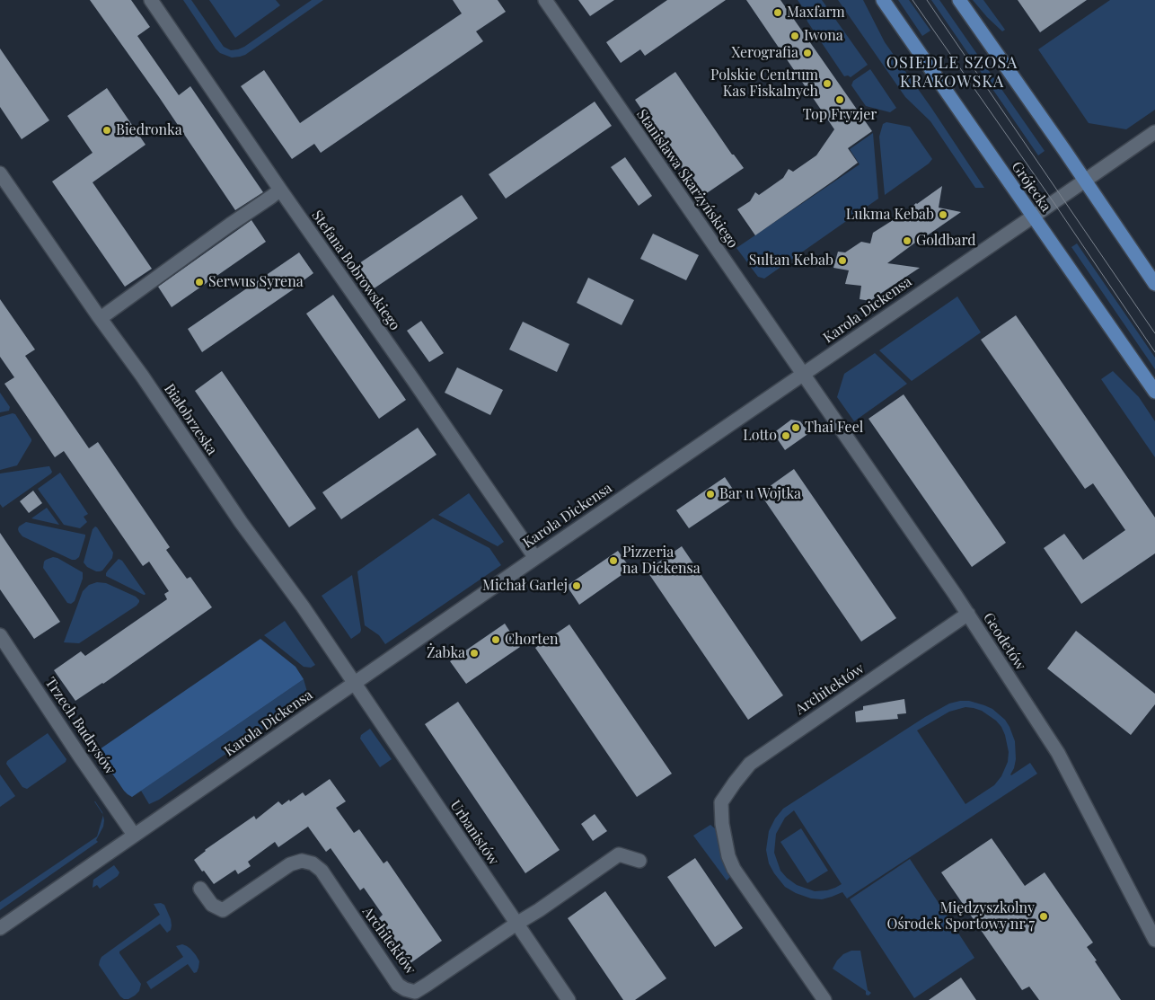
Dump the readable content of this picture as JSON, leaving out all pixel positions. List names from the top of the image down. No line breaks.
{"streets":{"main road":["Grójecka"],"street":["Stanisława Skarżyńskiego","Stefana Bobrowskiego","Karola Dickensa","Białobrzeska","Geodetów","Architektów","Trzech Budrysów","Urbanistów"]},"crossings":[["Stanisława Skarżyńskiego","Karola Dickensa"],["Stanisława Skarżyńskiego","Geodetów"],["Grójecka","Karola Dickensa"],["Stefana Bobrowskiego","Karola Dickensa"],["Karola Dickensa","Białobrzeska"],["Karola Dickensa","Geodetów"],["Karola Dickensa","Trzech Budrysów"],["Karola Dickensa","Urbanistów"],["Białobrzeska","Urbanistów"],["Geodetów","Architektów"],["Architektów","Urbanistów"]],"districts":["OSIEDLE SZOSA KRAKOWSKA"],"places":["Maxfarm","Iwona","Xerografia","Polskie Centrum Kas Fiskalnych","Top Fryzjer","Biedronka","Lukma Kebab","Goldbard","Sultan Kebab","Serwus Syrena","Thai Feel","Lotto","Bar u Wojtka","Pizzeria na Dickensa","Michał Garlej","Chorten","Żabka","Międzyszkolny Ośrodek Sportowy nr 7"]}
